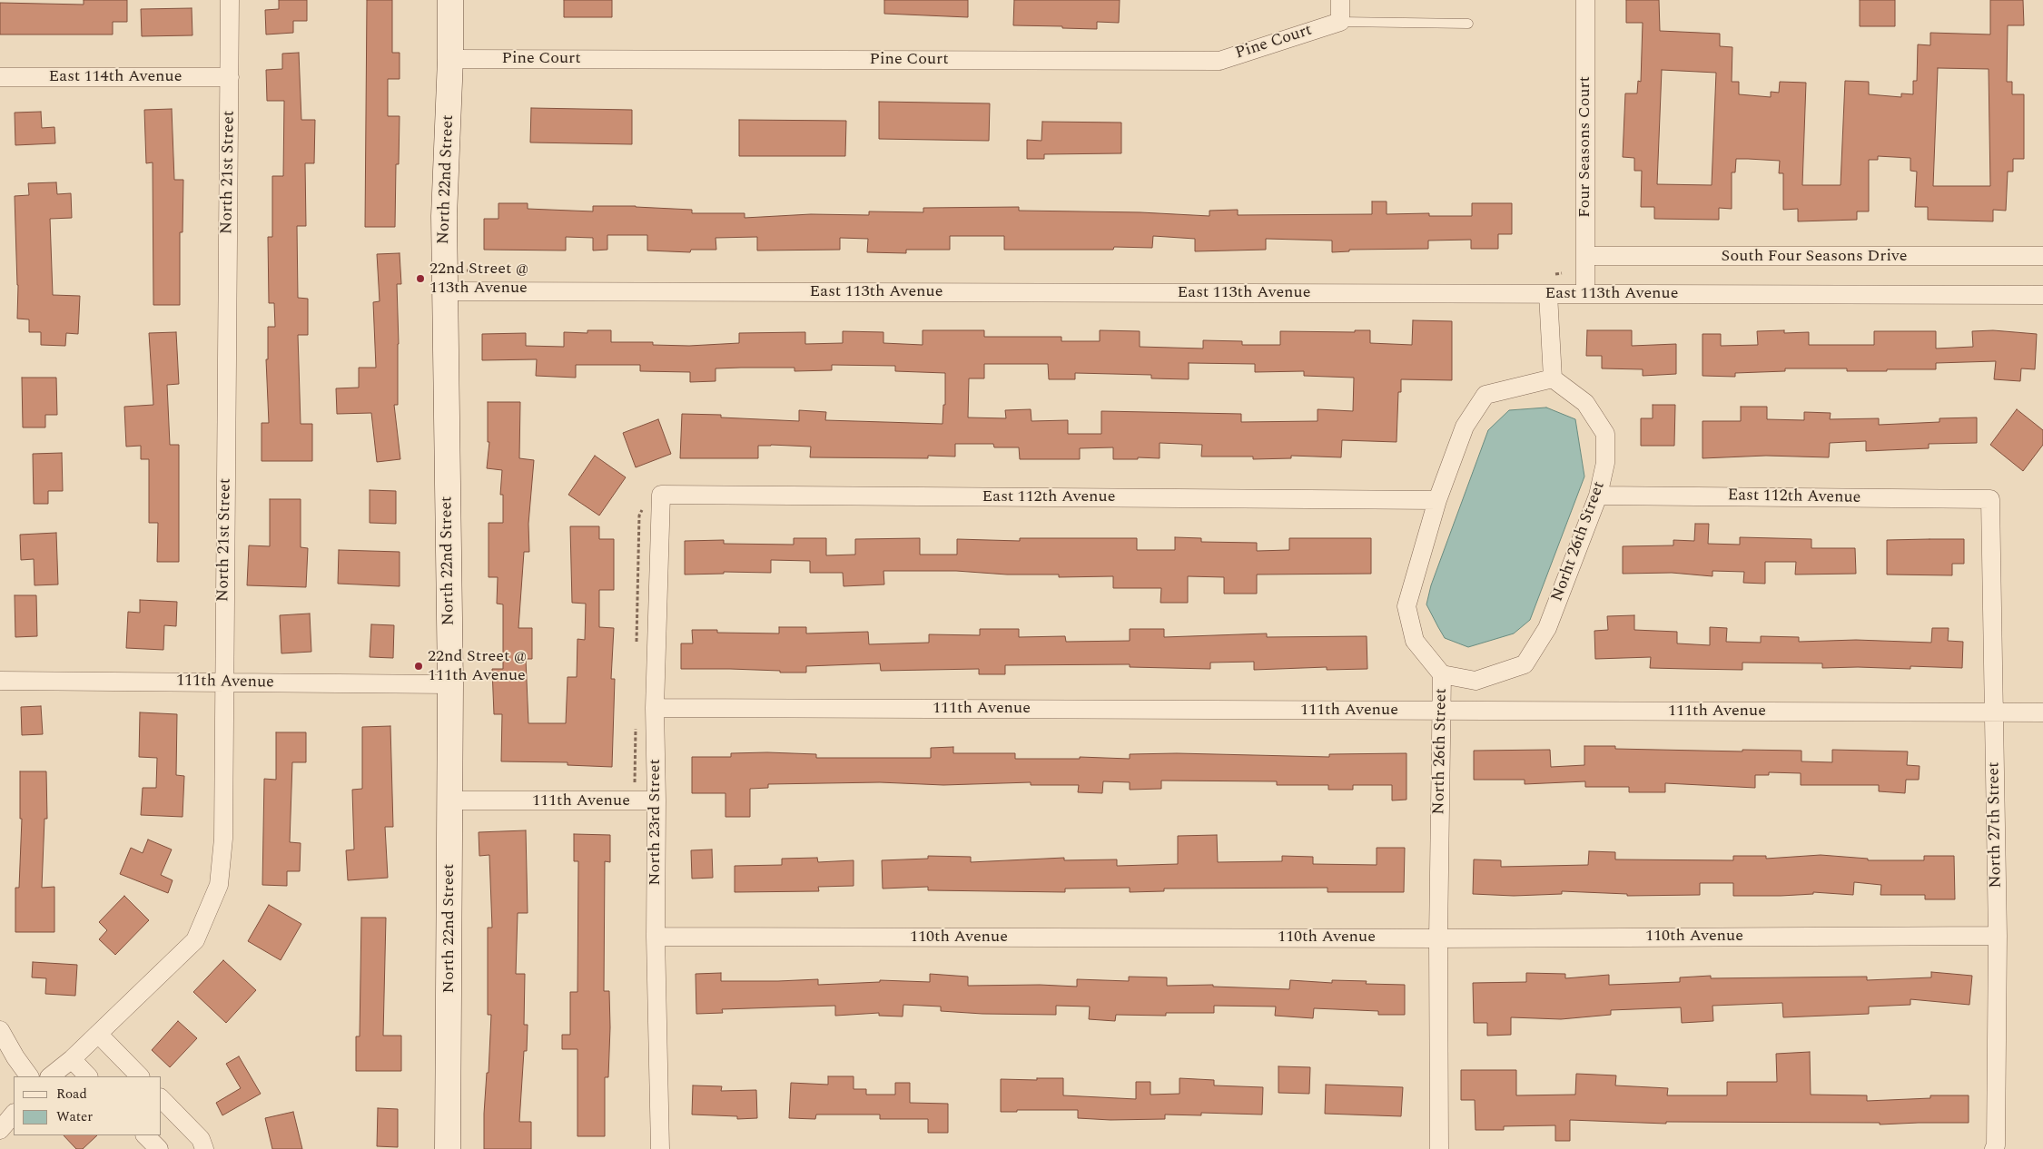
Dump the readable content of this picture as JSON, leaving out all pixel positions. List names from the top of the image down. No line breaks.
{"streets":{"street":["Pine Court","East 114th Avenue","Four Seasons Court","North 21st Street","North 22nd Street","South Four Seasons Drive","East 113th Avenue","East 112th Avenue","Norht 26th Street","111th Avenue","North 26th Street","North 23rd Street","North 27th Street","110th Avenue"]},"crossings":[["Pine Court","North 22nd Street"],["East 114th Avenue","North 21st Street"],["Four Seasons Court","South Four Seasons Drive"],["Four Seasons Court","East 113th Avenue"],["North 21st Street","111th Avenue"],["North 22nd Street","East 113th Avenue"],["North 22nd Street","111th Avenue"],["East 112th Avenue","Norht 26th Street"],["East 112th Avenue","North 26th Street"],["East 112th Avenue","North 23rd Street"],["East 112th Avenue","North 27th Street"],["Norht 26th Street","North 26th Street"],["111th Avenue","North 26th Street"],["111th Avenue","North 23rd Street"],["111th Avenue","North 27th Street"],["North 26th Street","110th Avenue"],["North 23rd Street","110th Avenue"],["North 27th Street","110th Avenue"]],"places":["22nd Street @ 113th Avenue","22nd Street @ 111th Avenue"],"legend":["Road","Water"]}
